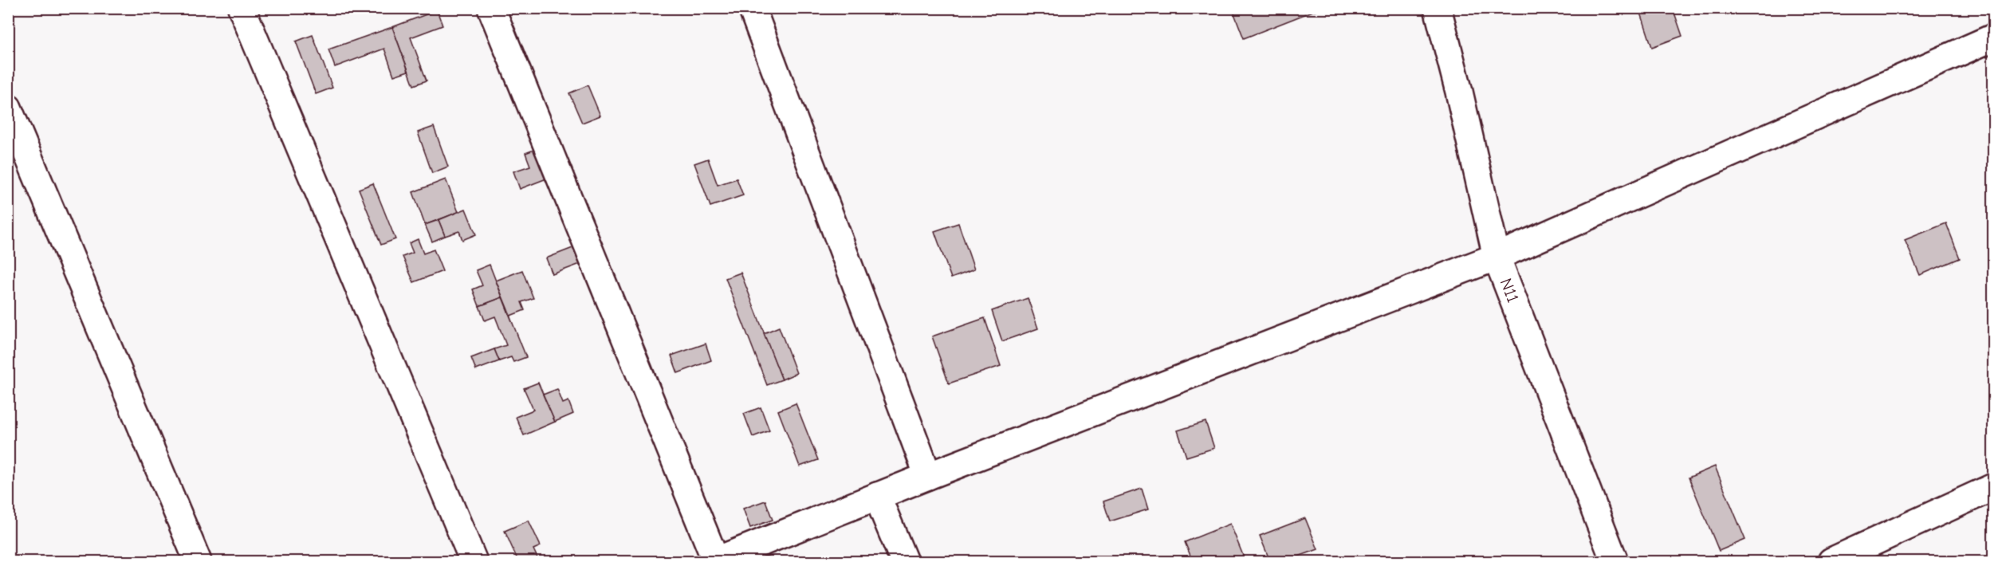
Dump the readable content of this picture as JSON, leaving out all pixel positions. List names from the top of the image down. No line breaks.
{"streets":{"street":["N11"]}}
